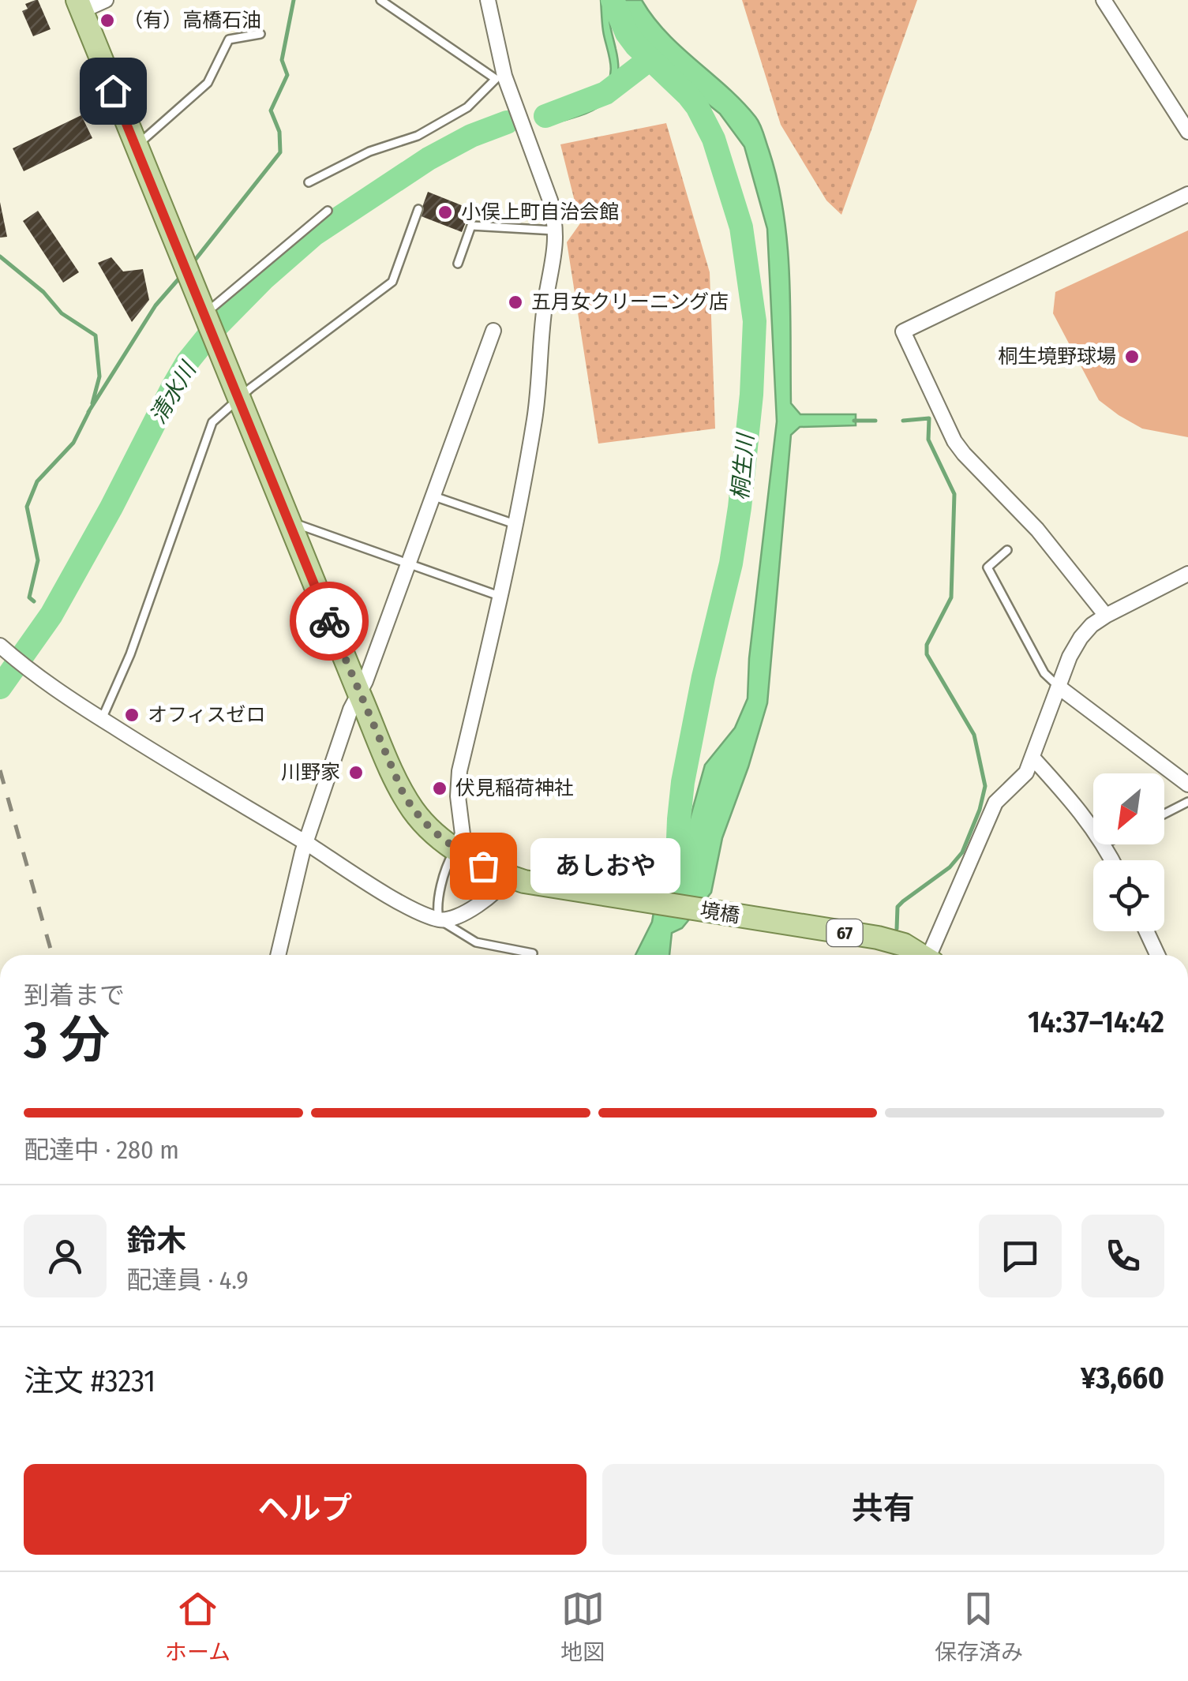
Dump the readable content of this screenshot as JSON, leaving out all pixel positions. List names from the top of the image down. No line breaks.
{"streets":{"main road":["境橋","67"]},"crossings":[["境橋","67"]],"water":["清水川","桐生川"],"places":["（有）高橋石油","小俣上町自治会館","五月女クリーニング店","桐生境野球場","オフィスゼロ","川野家","伏見稲荷神社","あしおや"],"north":"bottom left","page":{"bubble":"あしおや","heading":["3 分","到着まで","14:37–14:42"],"panel":["鈴木","配達員 · 4.9","注文 #3231","¥3,660"],"bar":"配達中 · 280 m","buttons":["ヘルプ","共有"],"tabs":["ホーム","地図","保存済み"]}}
